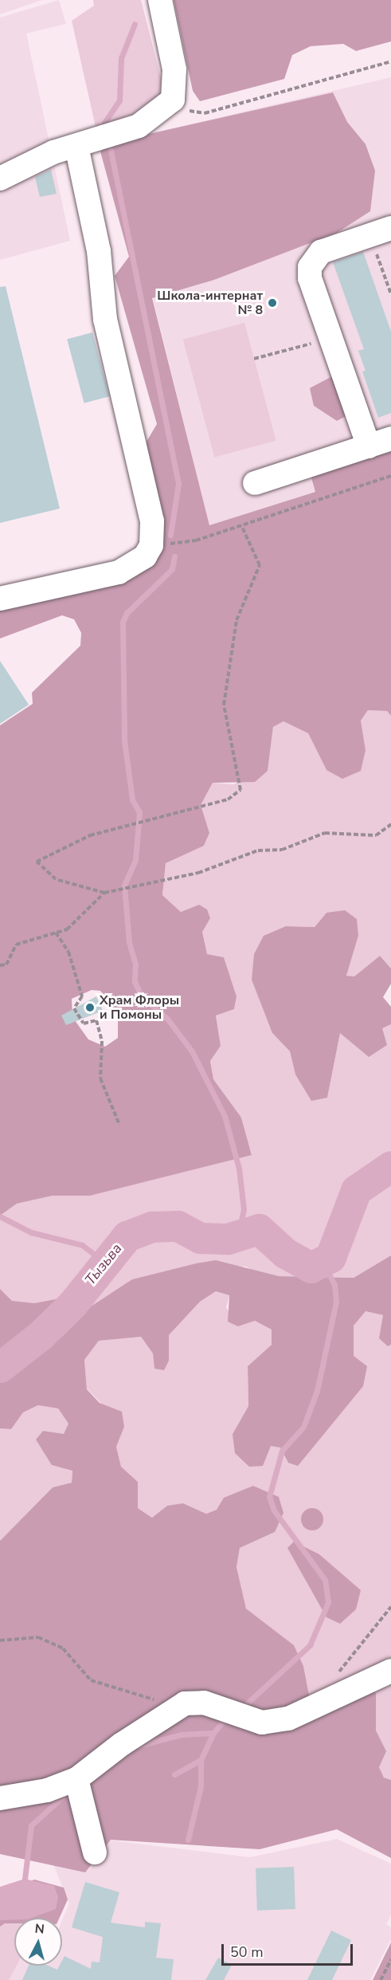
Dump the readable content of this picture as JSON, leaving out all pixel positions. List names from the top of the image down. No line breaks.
{"water":["Тызьва"],"places":["Школа-интернат № 8","Храм Флоры и Помоны"],"scale_bar":"50 m","north":"top"}
